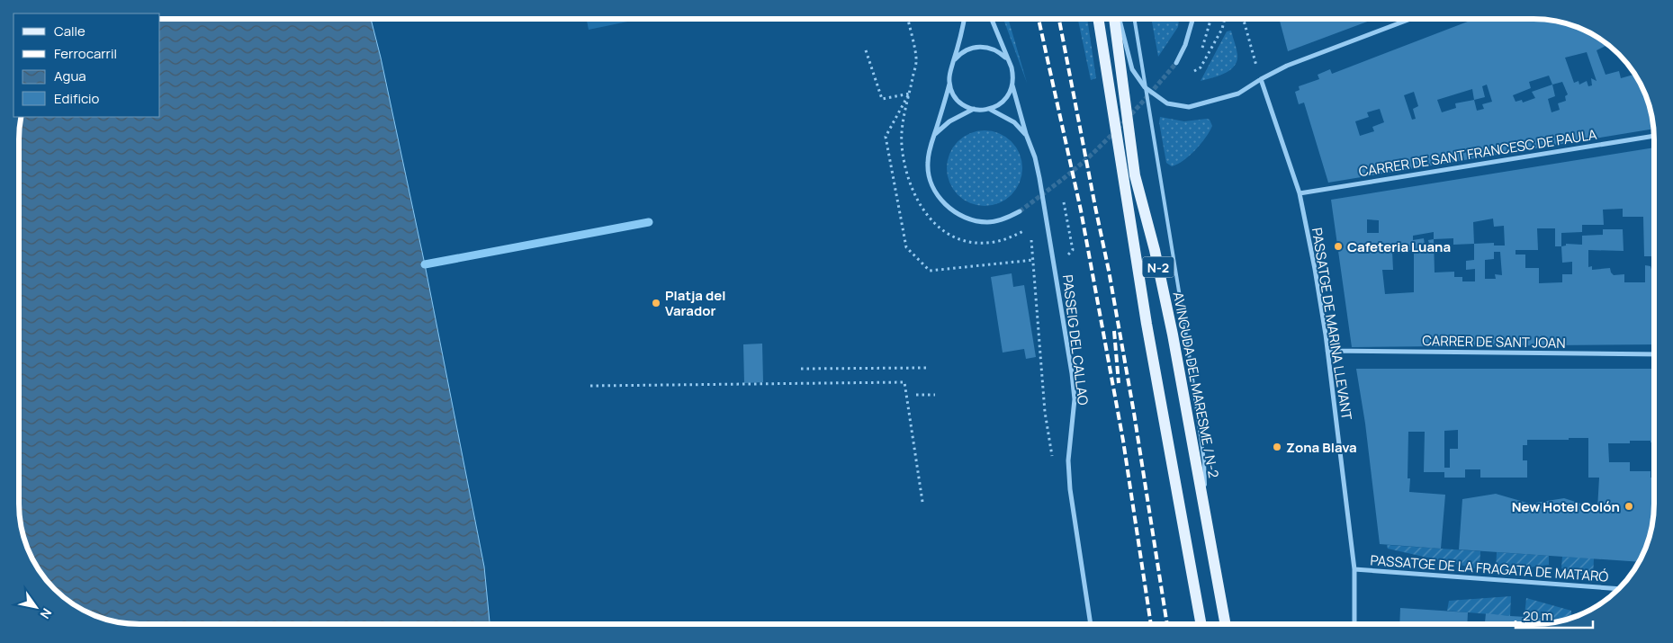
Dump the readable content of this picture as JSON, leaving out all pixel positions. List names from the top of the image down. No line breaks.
{"streets":{"main road":["N-2","AVINGUDA DEL MARESME / N-2"],"street":["CARRER DE SANT FRANCESC DE PAULA","PASSATGE DE MARINA LLEVANT","PASSEIG DEL CALLAO","CARRER DE SANT JOAN","PASSATGE DE LA FRAGATA DE MATARÓ"]},"crossings":[["CARRER DE SANT FRANCESC DE PAULA","PASSATGE DE MARINA LLEVANT"],["PASSATGE DE MARINA LLEVANT","CARRER DE SANT JOAN"],["PASSATGE DE MARINA LLEVANT","PASSATGE DE LA FRAGATA DE MATARÓ"]],"places":["Cafeteria Luana","Platja del Varador","Zona Blava","New Hotel Colón"],"legend":["Calle","Ferrocarril","Agua","Edificio"],"scale_bar":"20 m","north":"bottom right"}
